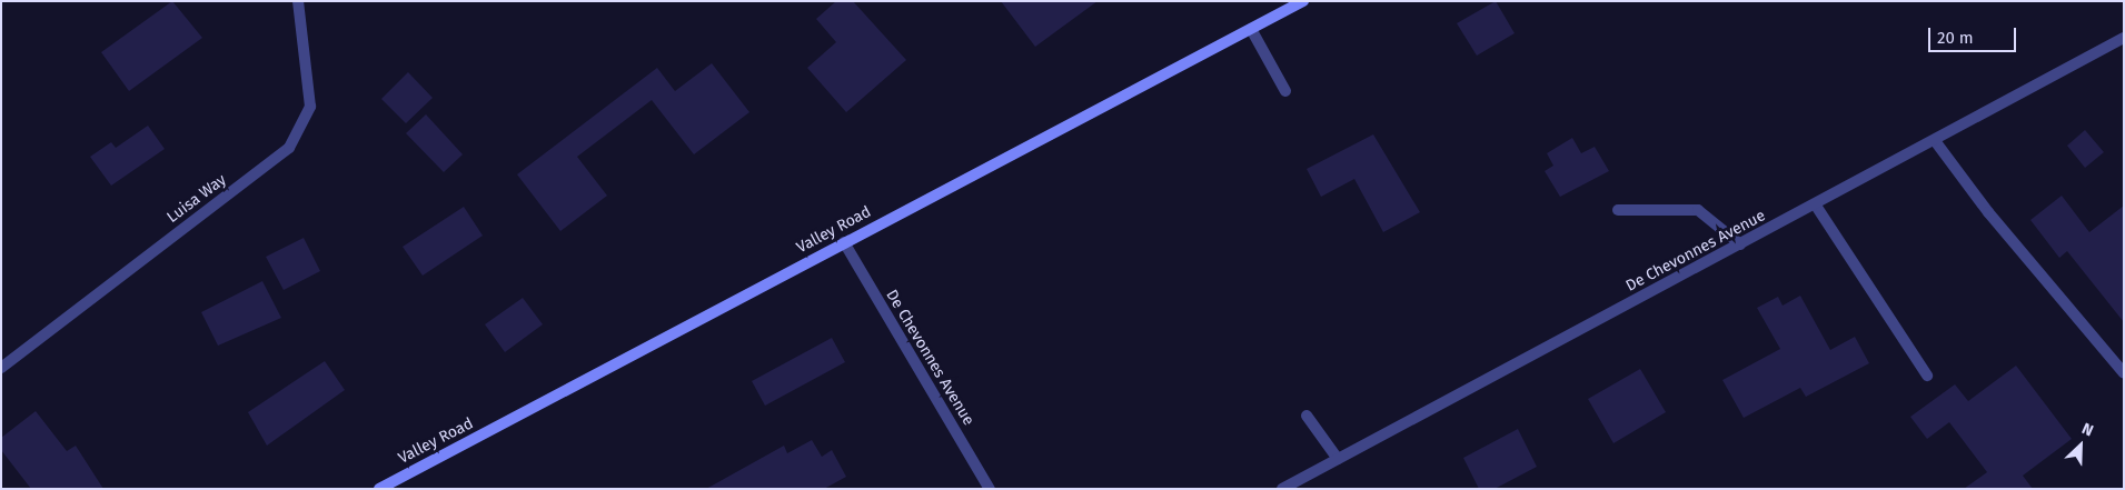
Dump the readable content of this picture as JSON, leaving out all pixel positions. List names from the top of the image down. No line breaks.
{"streets":{"street":["Luisa Way","Valley Road","De Chevonnes Avenue"]},"crossings":[["Valley Road","De Chevonnes Avenue"]],"scale_bar":"20 m","north":"top right"}
